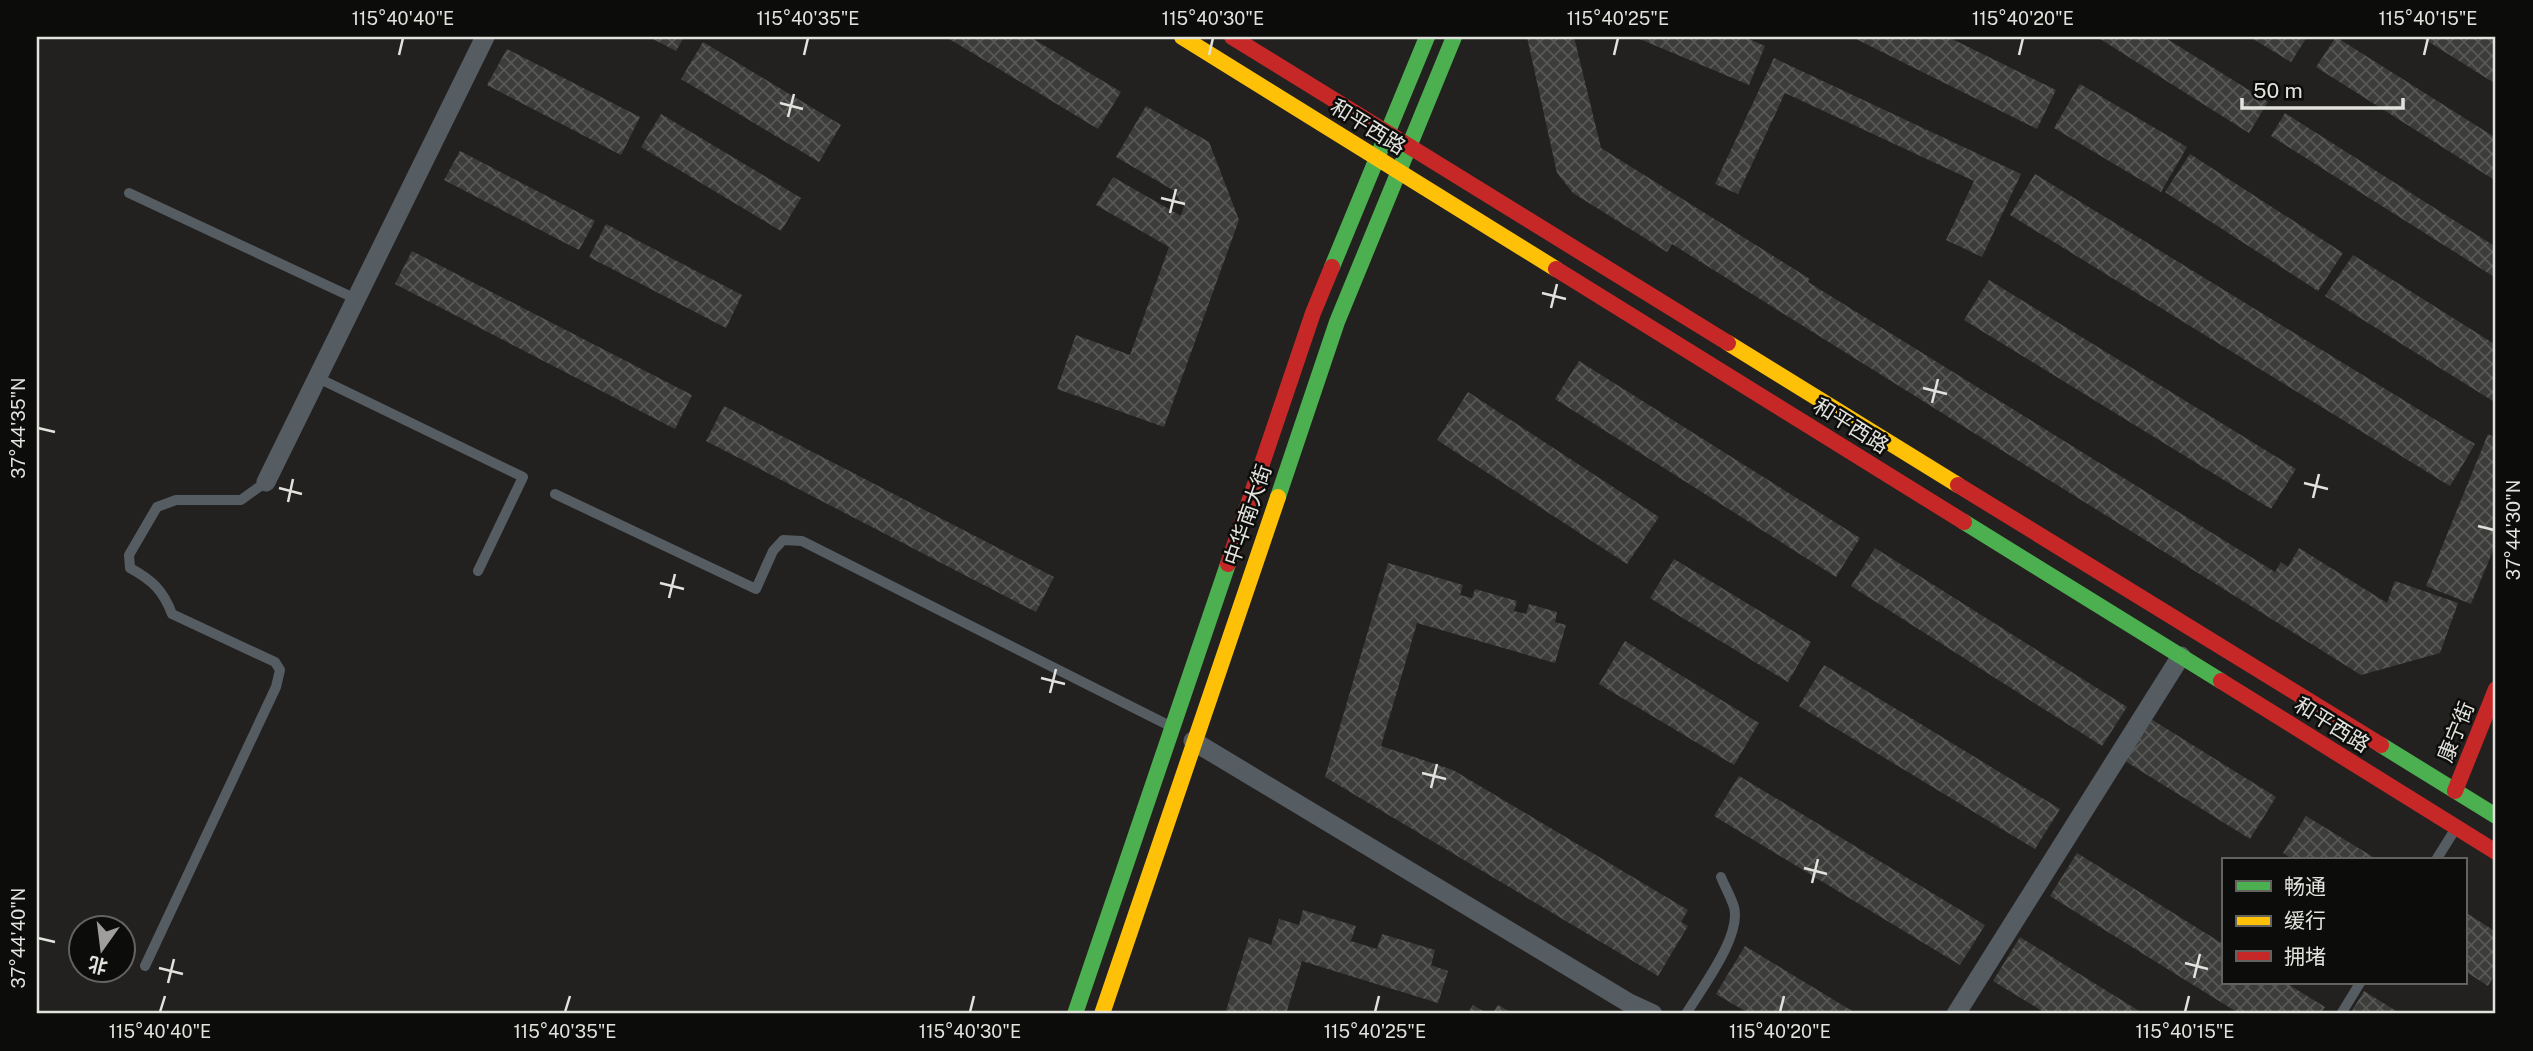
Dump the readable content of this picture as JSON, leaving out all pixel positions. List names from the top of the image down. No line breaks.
{"streets":{"main road":["和平西路","中华南大街","康宁街"]},"crossings":[["和平西路","中华南大街"],["和平西路","康宁街"]],"legend":["畅通","缓行","拥堵"],"scale_bar":"50 m","north":"bottom","coordinates":["115°40'40\"E","115°40'35\"E","115°40'30\"E","115°40'25\"E","115°40'20\"E","115°40'15\"E","37°44'35\"N","37°44'30\"N","37°44'40\"N"]}
